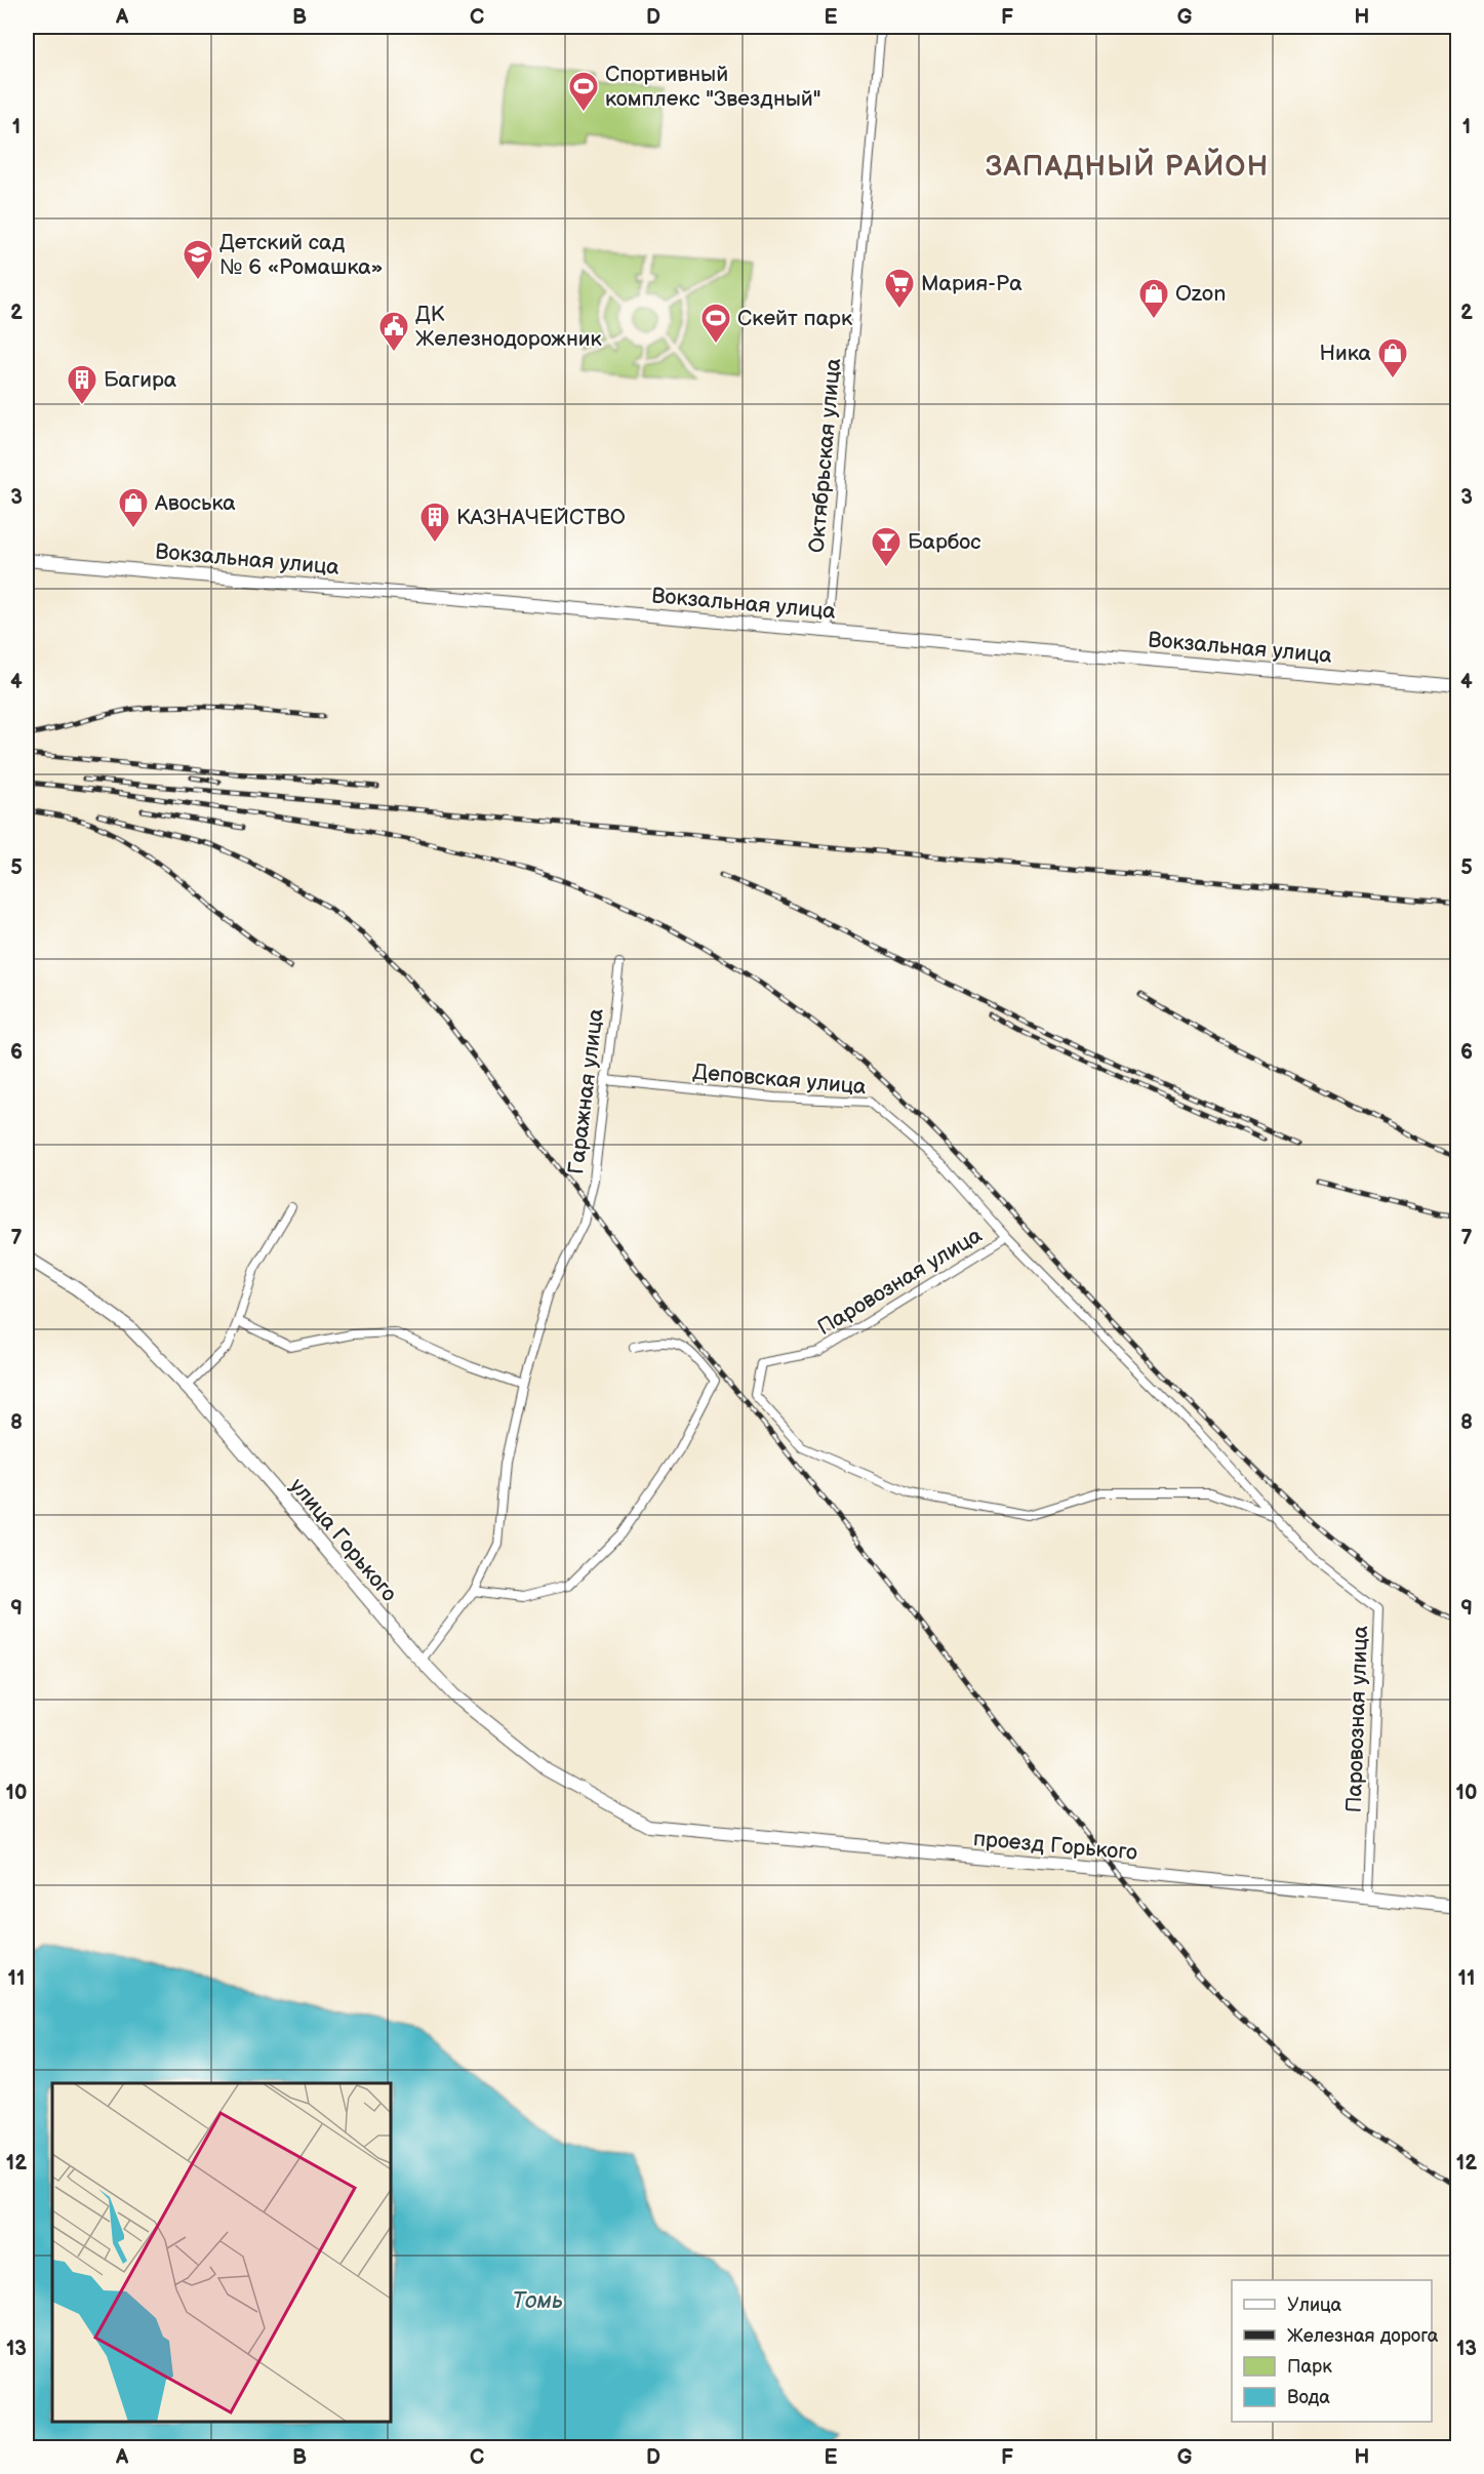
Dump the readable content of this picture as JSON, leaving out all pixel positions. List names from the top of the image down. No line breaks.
{"streets":{"main road":["Вокзальная улица","улица Горького","проезд Горького"],"street":["Октябрьская улица","Деповская улица","Гаражная улица","Паровозная улица"]},"crossings":[["Октябрьская улица","Вокзальная улица"],["Деповская улица","Гаражная улица"],["Деповская улица","Паровозная улица"],["Паровозная улица","проезд Горького"],["улица Горького","проезд Горького"]],"districts":["ЗАПАДНЫЙ РАЙОН"],"water":["Томь"],"places":{"sports":["Спортивный комплекс \"Звездный\"","Скейт парк"],"school or university":["Детский сад № 6 «Ромашка»"],"supermarket":["Мария-Ра"],"shop":["Ozon","Ника","Авоська"],"public building":["ДК Железнодорожник"],"building":["Багира","КАЗНАЧЕЙСТВО"],"bar":["Барбос"]},"legend":["Улица","Железная дорога","Парк","Вода"],"grid":{"columns":["A","B","C","D","E","F","G","H"],"rows":["1","2","3","4","5","6","7","8","9","10","11","12","13"]}}
